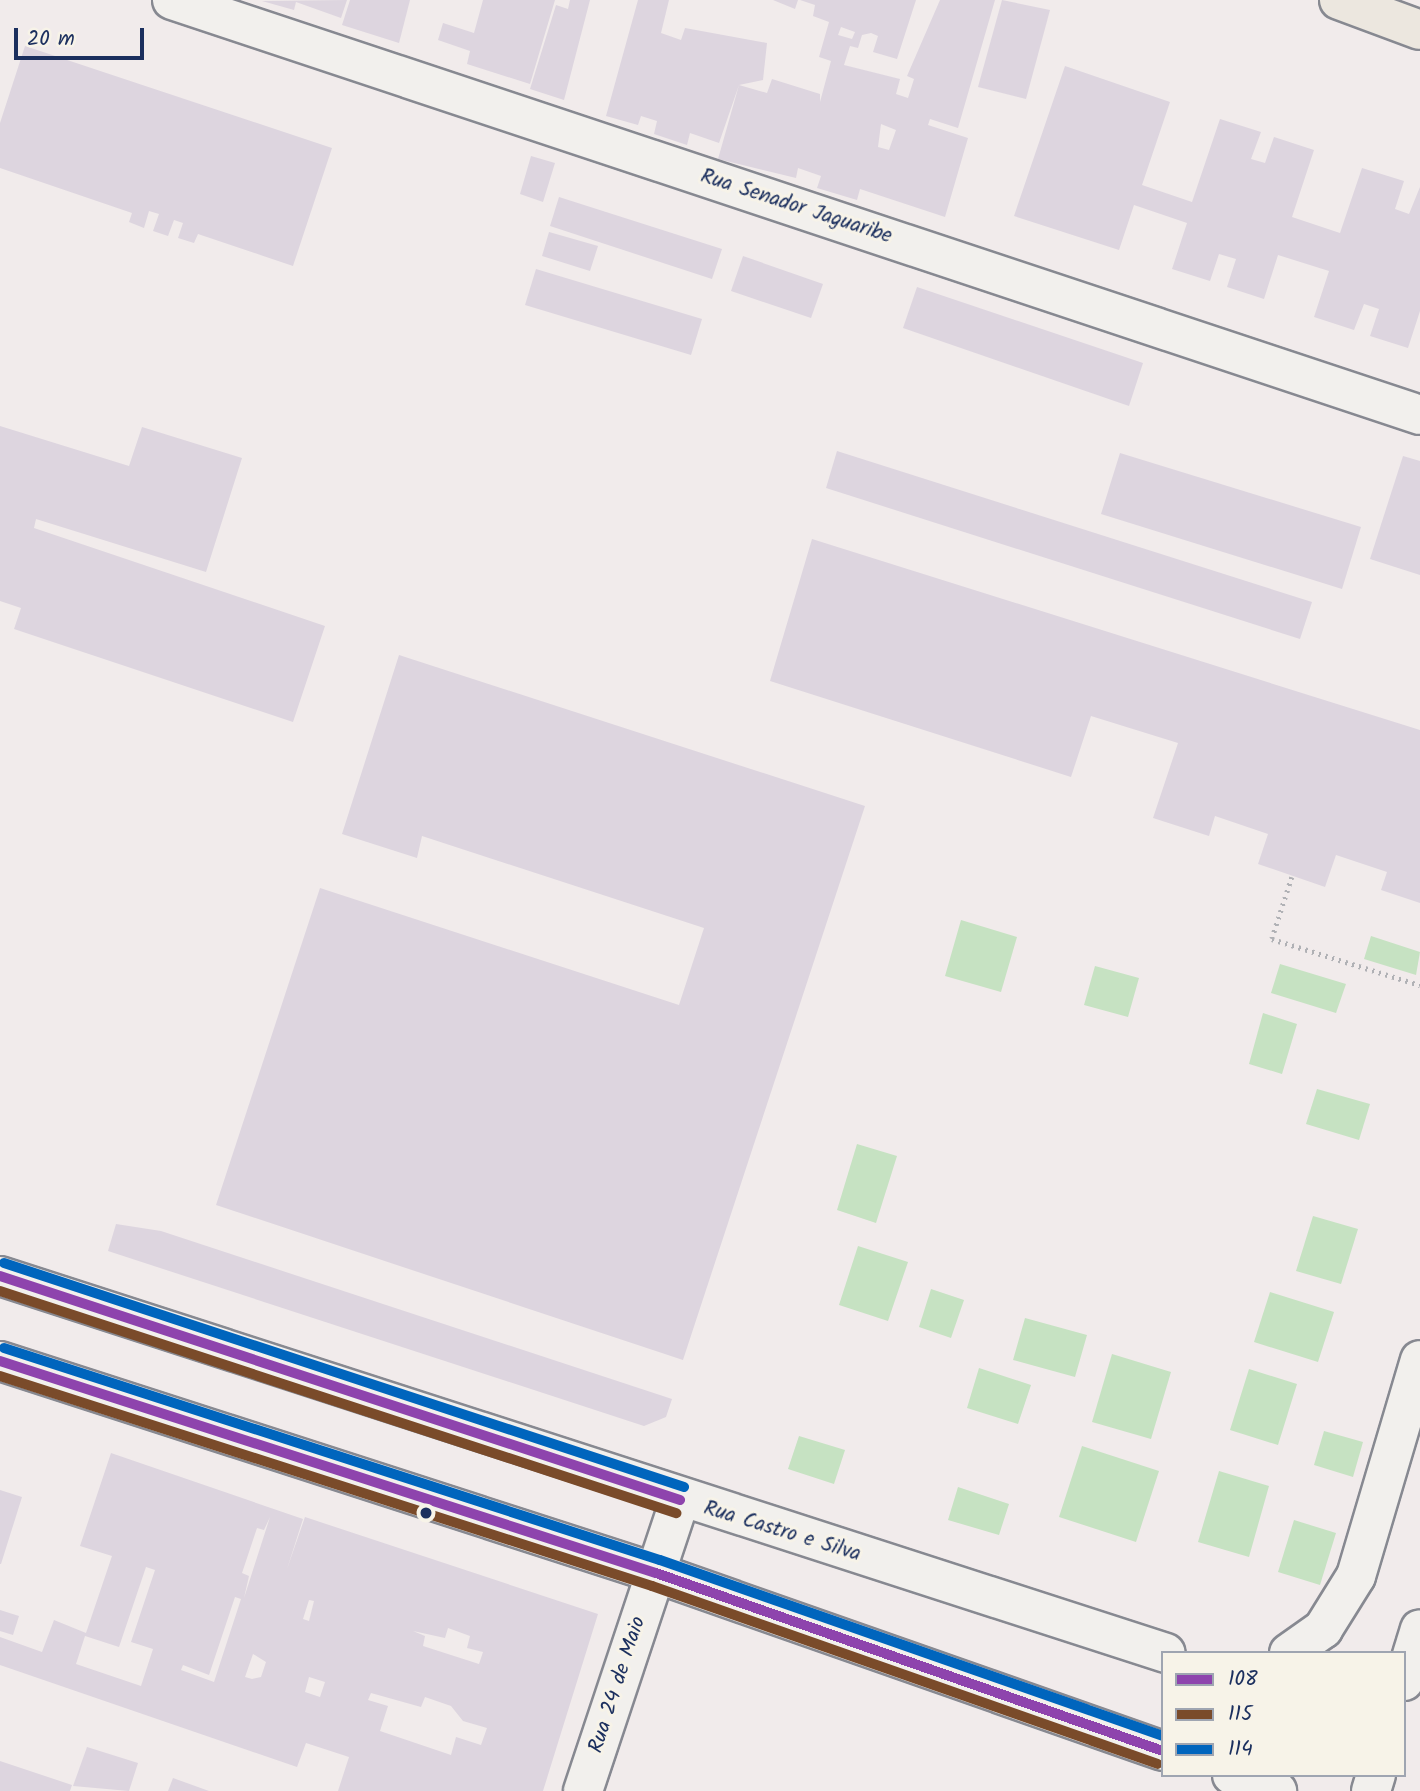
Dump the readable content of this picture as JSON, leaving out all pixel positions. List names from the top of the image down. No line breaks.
{"streets":{"street":["Rua Senador Jaguaribe","Rua Castro e Silva","Rua 24 de Maio"]},"crossings":[["Rua Castro e Silva","Rua 24 de Maio"]],"lines":["transit line 114","transit line 108","transit line 115"],"legend":["108","115","114"],"scale_bar":"20 m"}
